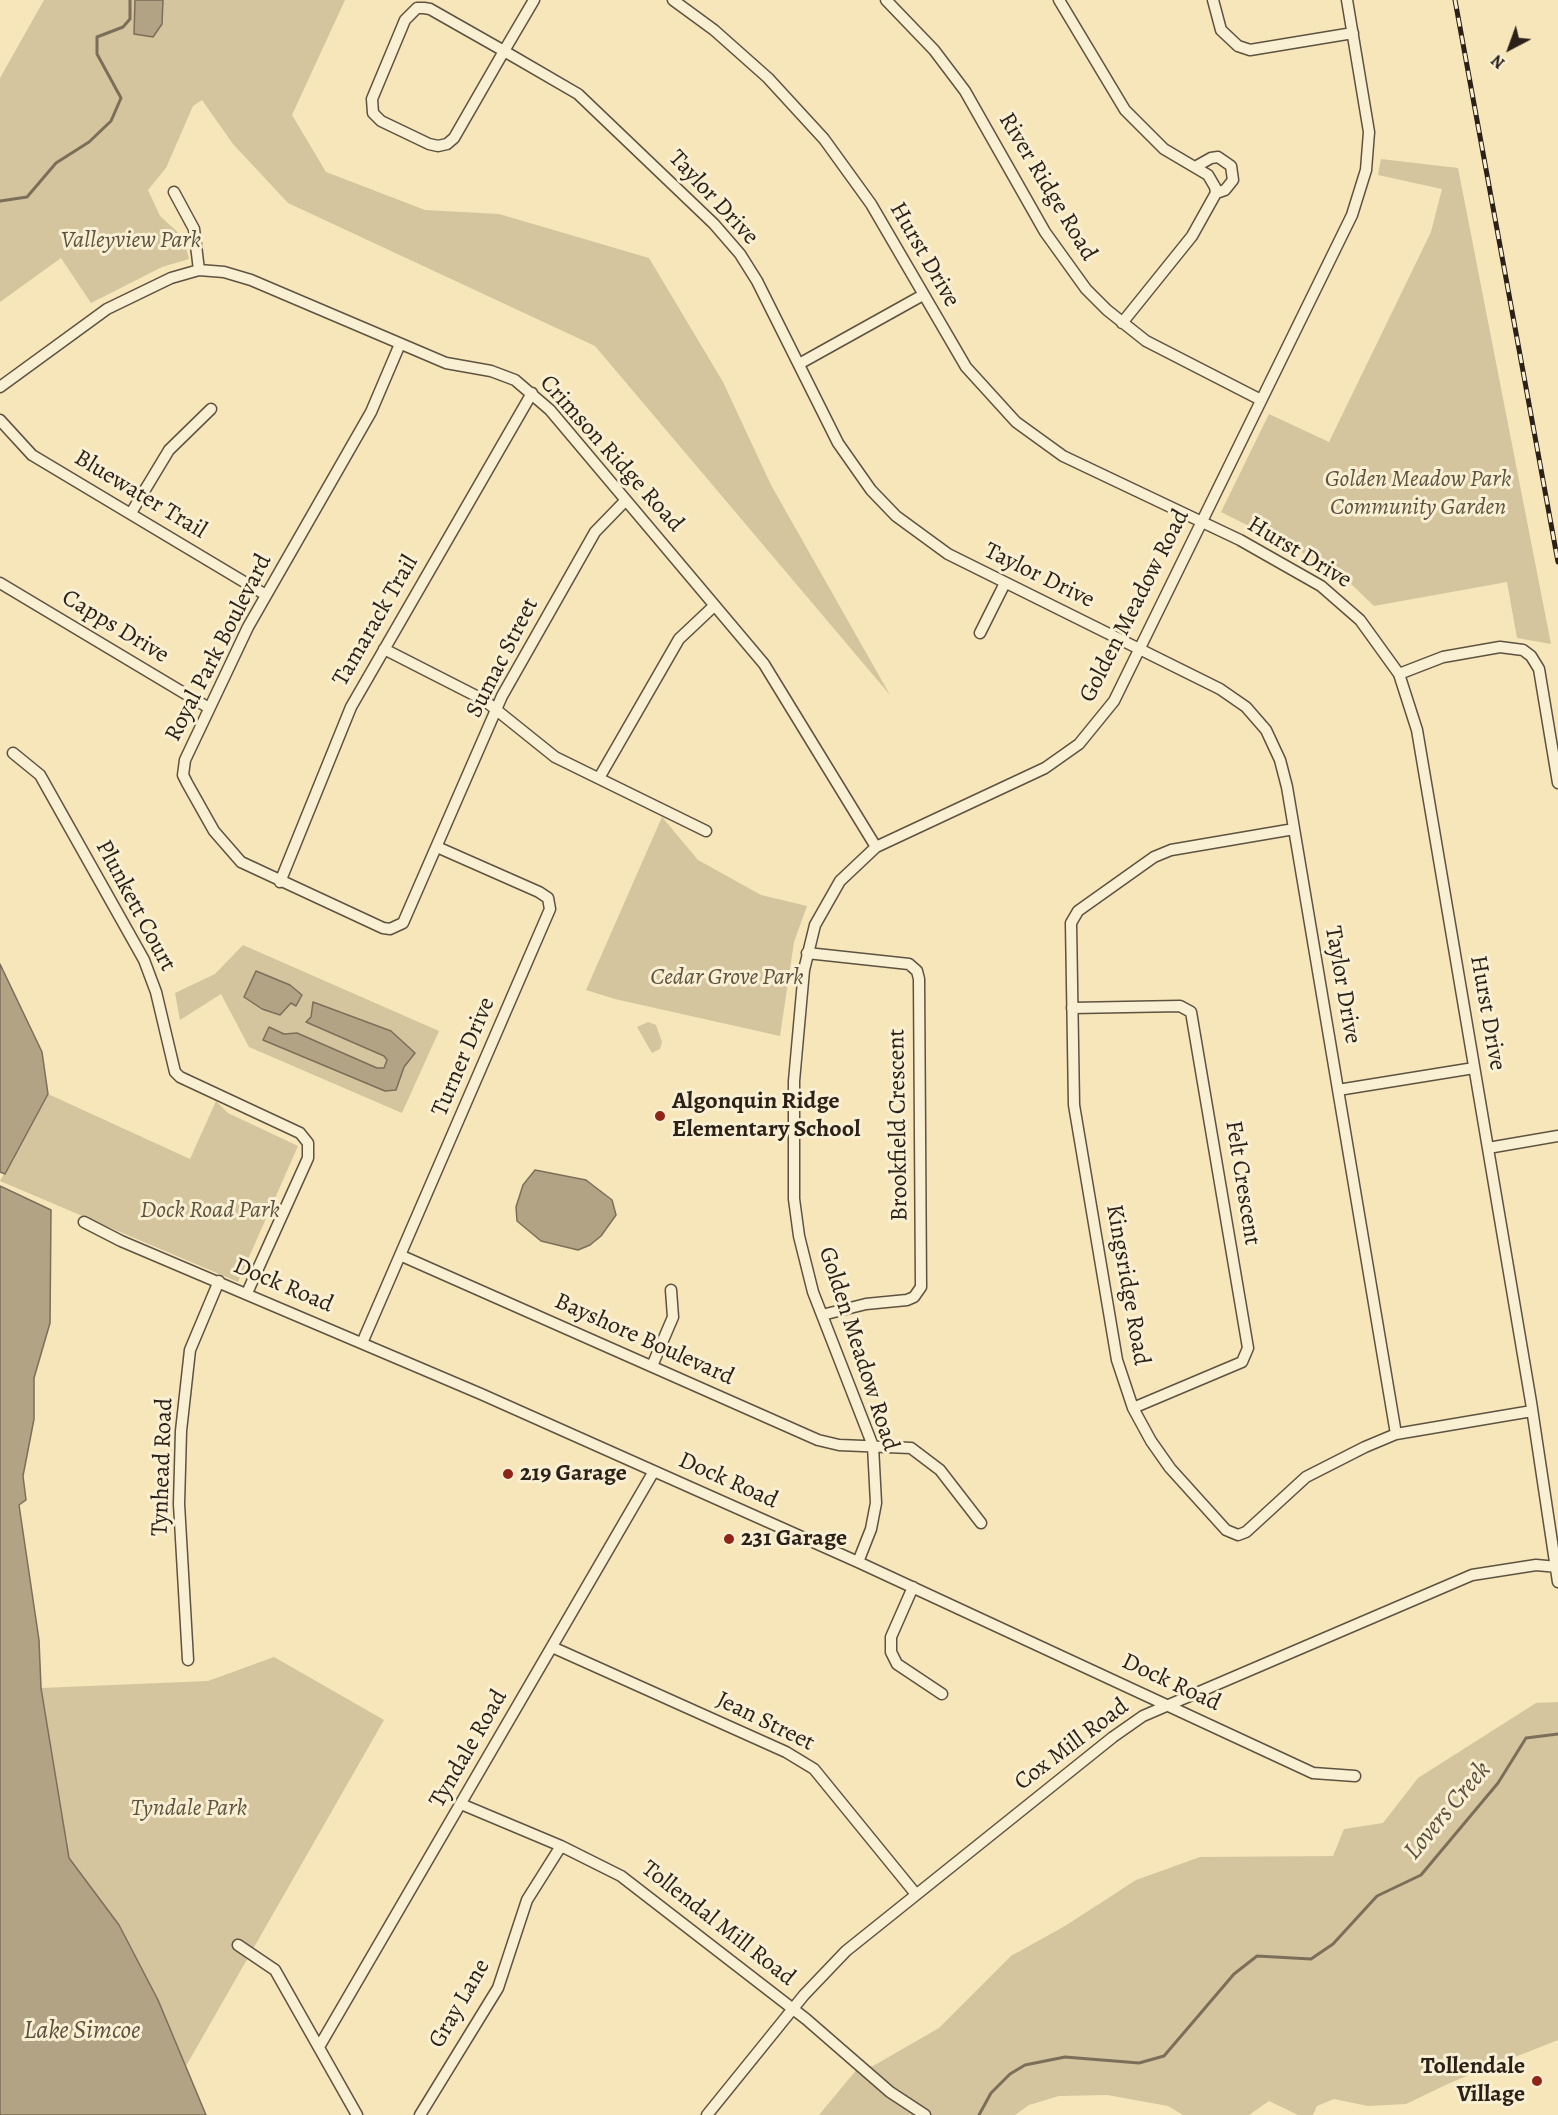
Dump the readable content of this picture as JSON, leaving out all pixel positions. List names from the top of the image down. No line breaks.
{"streets":{"street":["River Ridge Road","Taylor Drive","Hurst Drive","Crimson Ridge Road","Bluewater Trail","Golden Meadow Road","Tamarack Trail","Capps Drive","Royal Park Boulevard","Sumac Street","Plunkett Court","Turner Drive","Brookfield Crescent","Felt Crescent","Kingsridge Road","Dock Road","Bayshore Boulevard","Tynhead Road","Jean Street","Cox Mill Road","Tyndale Road","Tollendal Mill Road","Gray Lane"]},"crossings":[["River Ridge Road","Golden Meadow Road"],["Taylor Drive","Golden Meadow Road"],["Taylor Drive","Kingsridge Road"],["Hurst Drive","Golden Meadow Road"],["Hurst Drive","Kingsridge Road"],["Hurst Drive","Cox Mill Road"],["Crimson Ridge Road","Golden Meadow Road"],["Crimson Ridge Road","Tamarack Trail"],["Crimson Ridge Road","Royal Park Boulevard"],["Crimson Ridge Road","Sumac Street"],["Bluewater Trail","Royal Park Boulevard"],["Golden Meadow Road","Brookfield Crescent"],["Golden Meadow Road","Dock Road"],["Golden Meadow Road","Bayshore Boulevard"],["Tamarack Trail","Royal Park Boulevard"],["Capps Drive","Royal Park Boulevard"],["Royal Park Boulevard","Sumac Street"],["Royal Park Boulevard","Turner Drive"],["Sumac Street","Turner Drive"],["Plunkett Court","Dock Road"],["Turner Drive","Dock Road"],["Turner Drive","Bayshore Boulevard"],["Felt Crescent","Kingsridge Road"],["Dock Road","Tynhead Road"],["Dock Road","Cox Mill Road"],["Dock Road","Tyndale Road"],["Jean Street","Cox Mill Road"],["Jean Street","Tyndale Road"],["Cox Mill Road","Tollendal Mill Road"],["Tyndale Road","Tollendal Mill Road"],["Tollendal Mill Road","Gray Lane"]],"water":["Lovers Creek","Lake Simcoe"],"parks":["Valleyview Park","Golden Meadow Park Community Garden","Cedar Grove Park","Dock Road Park","Tyndale Park"],"places":["Algonquin Ridge Elementary School","219 Garage","231 Garage","Tollendale Village"],"north":"bottom left"}
